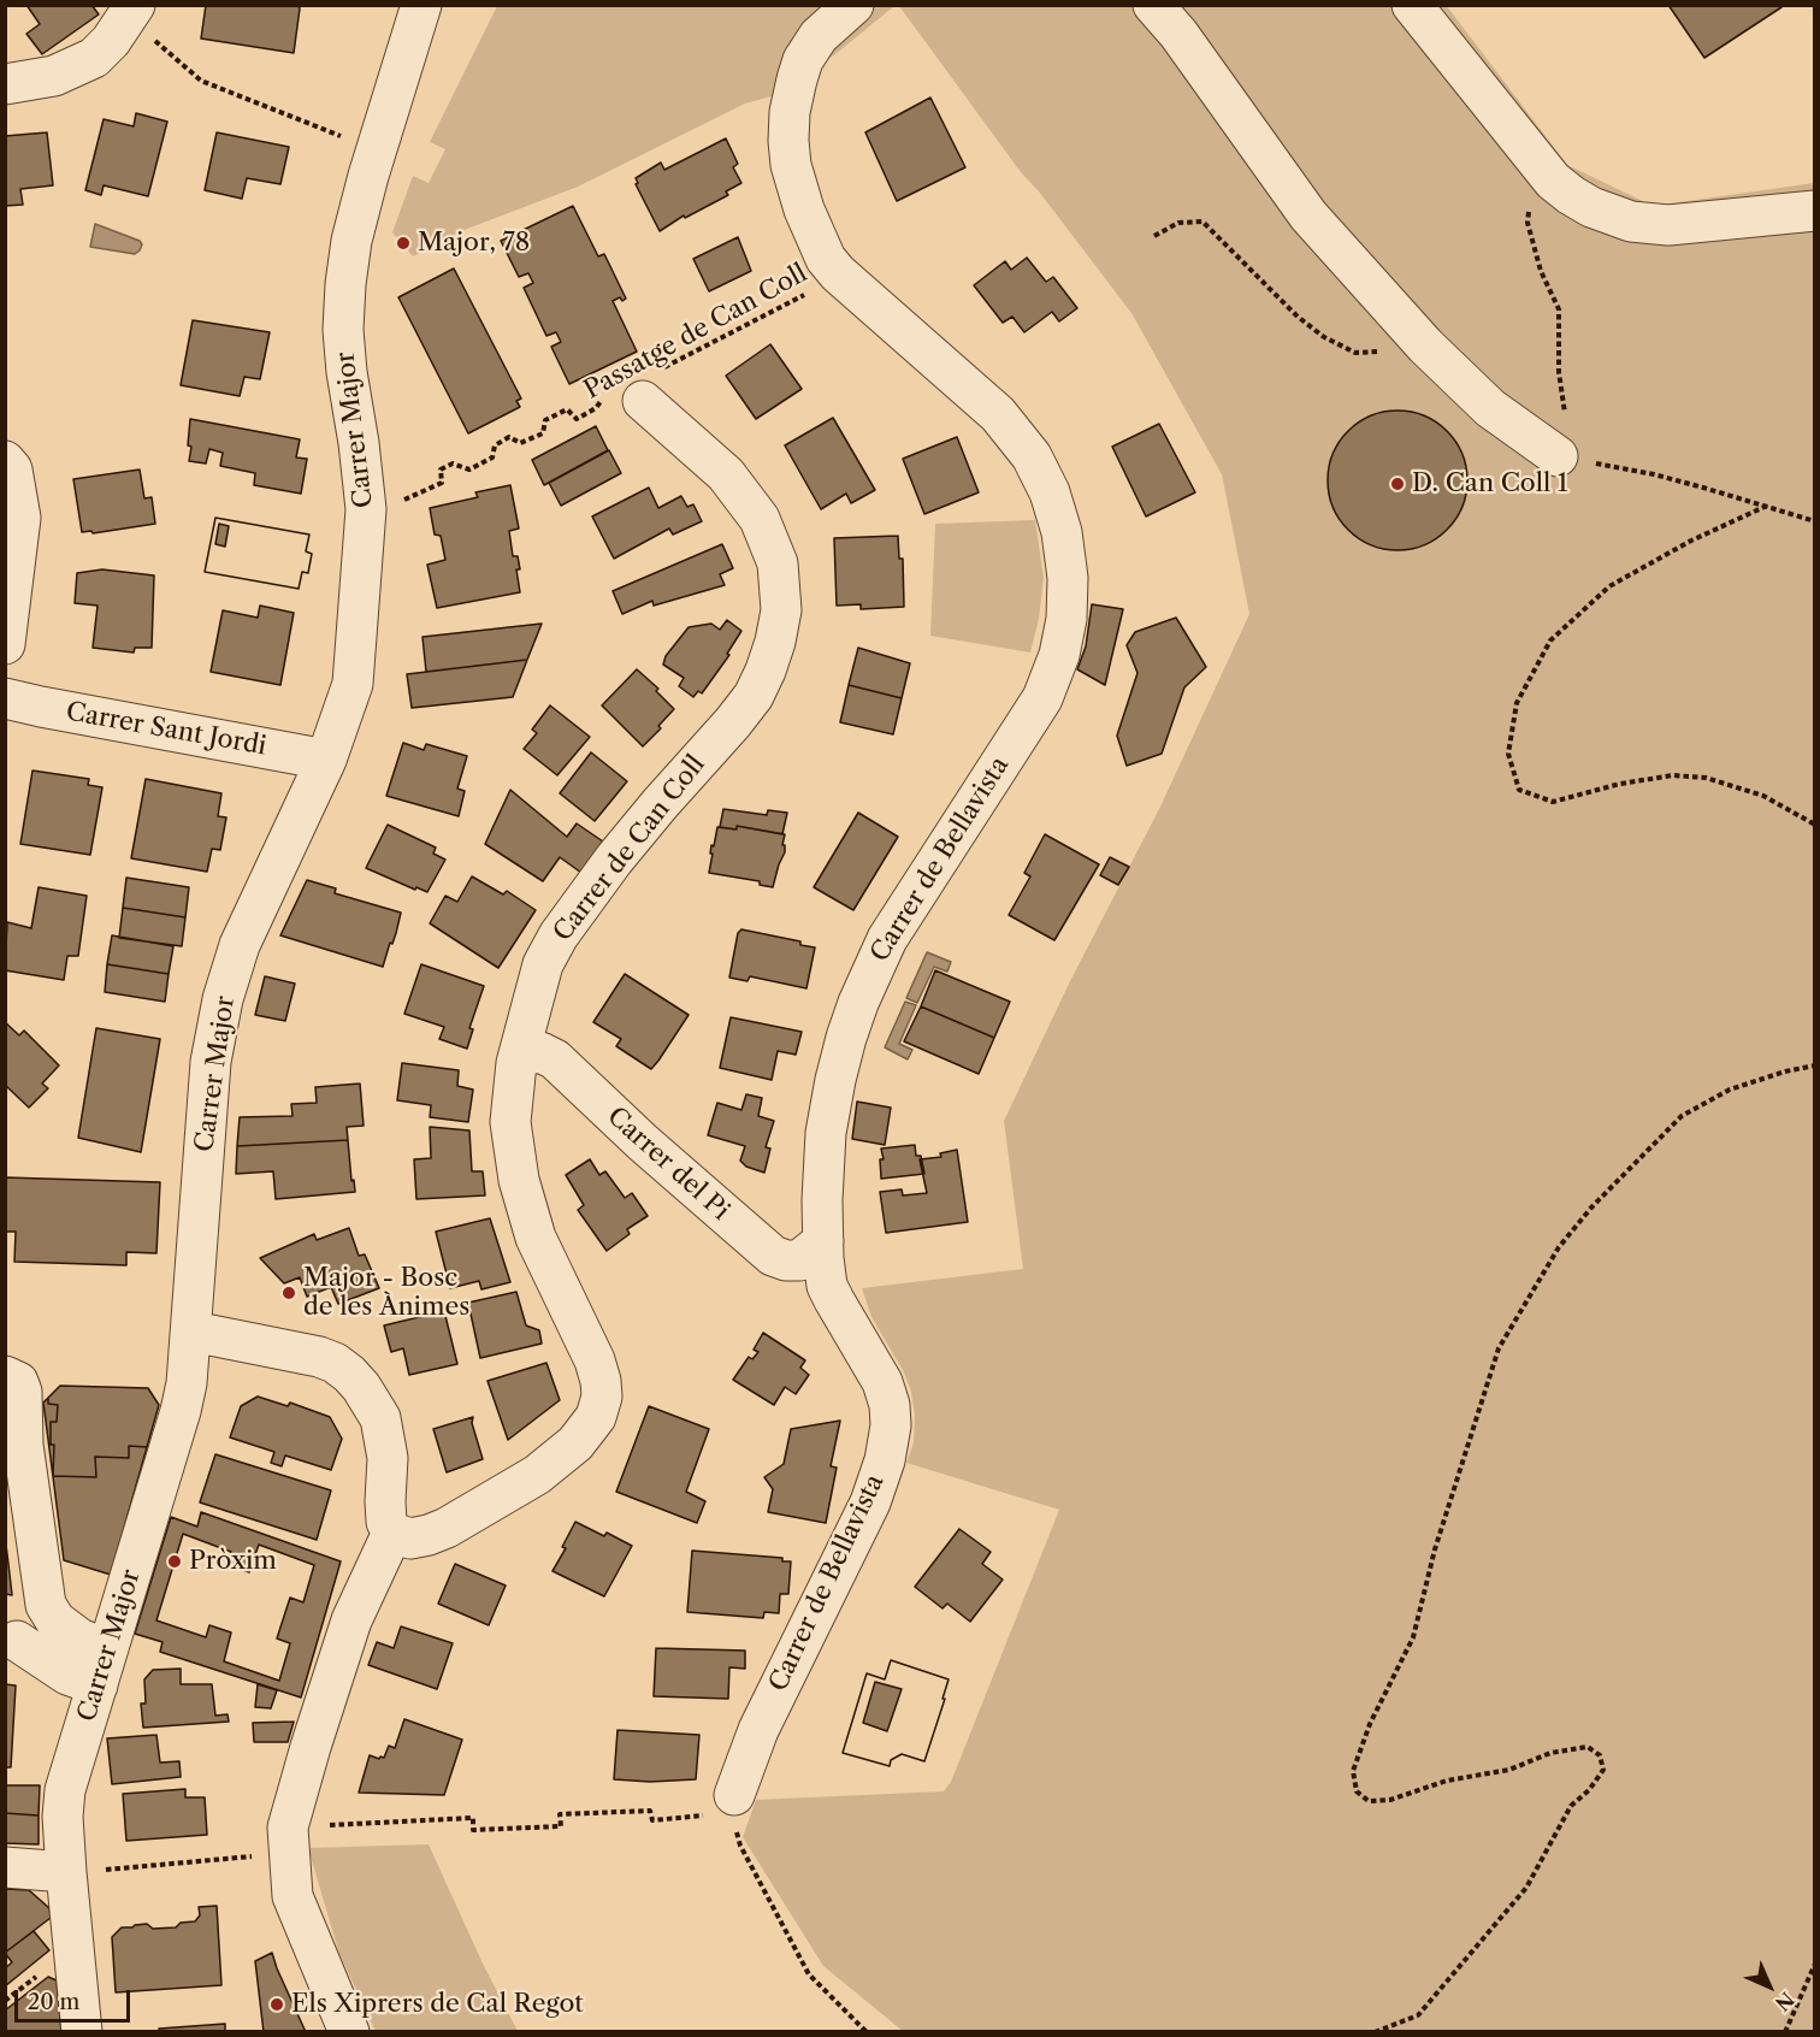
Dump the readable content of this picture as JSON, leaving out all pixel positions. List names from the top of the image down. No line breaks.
{"streets":{"street":["Carrer Major","Carrer Sant Jordi","Carrer de Can Coll","Carrer de Bellavista","Carrer del Pi"],"path":["Passatge de Can Coll"]},"crossings":[["Passatge de Can Coll","Carrer Major"],["Passatge de Can Coll","Carrer de Can Coll"],["Passatge de Can Coll","Carrer de Bellavista"],["Carrer Major","Carrer Sant Jordi"],["Carrer de Can Coll","Carrer del Pi"],["Carrer de Bellavista","Carrer del Pi"]],"places":["Major, 78","D. Can Coll 1","Major - Bosc de les Ànimes","Pròxim","Els Xiprers de Cal Regot"],"scale_bar":"20 m","north":"bottom right"}
